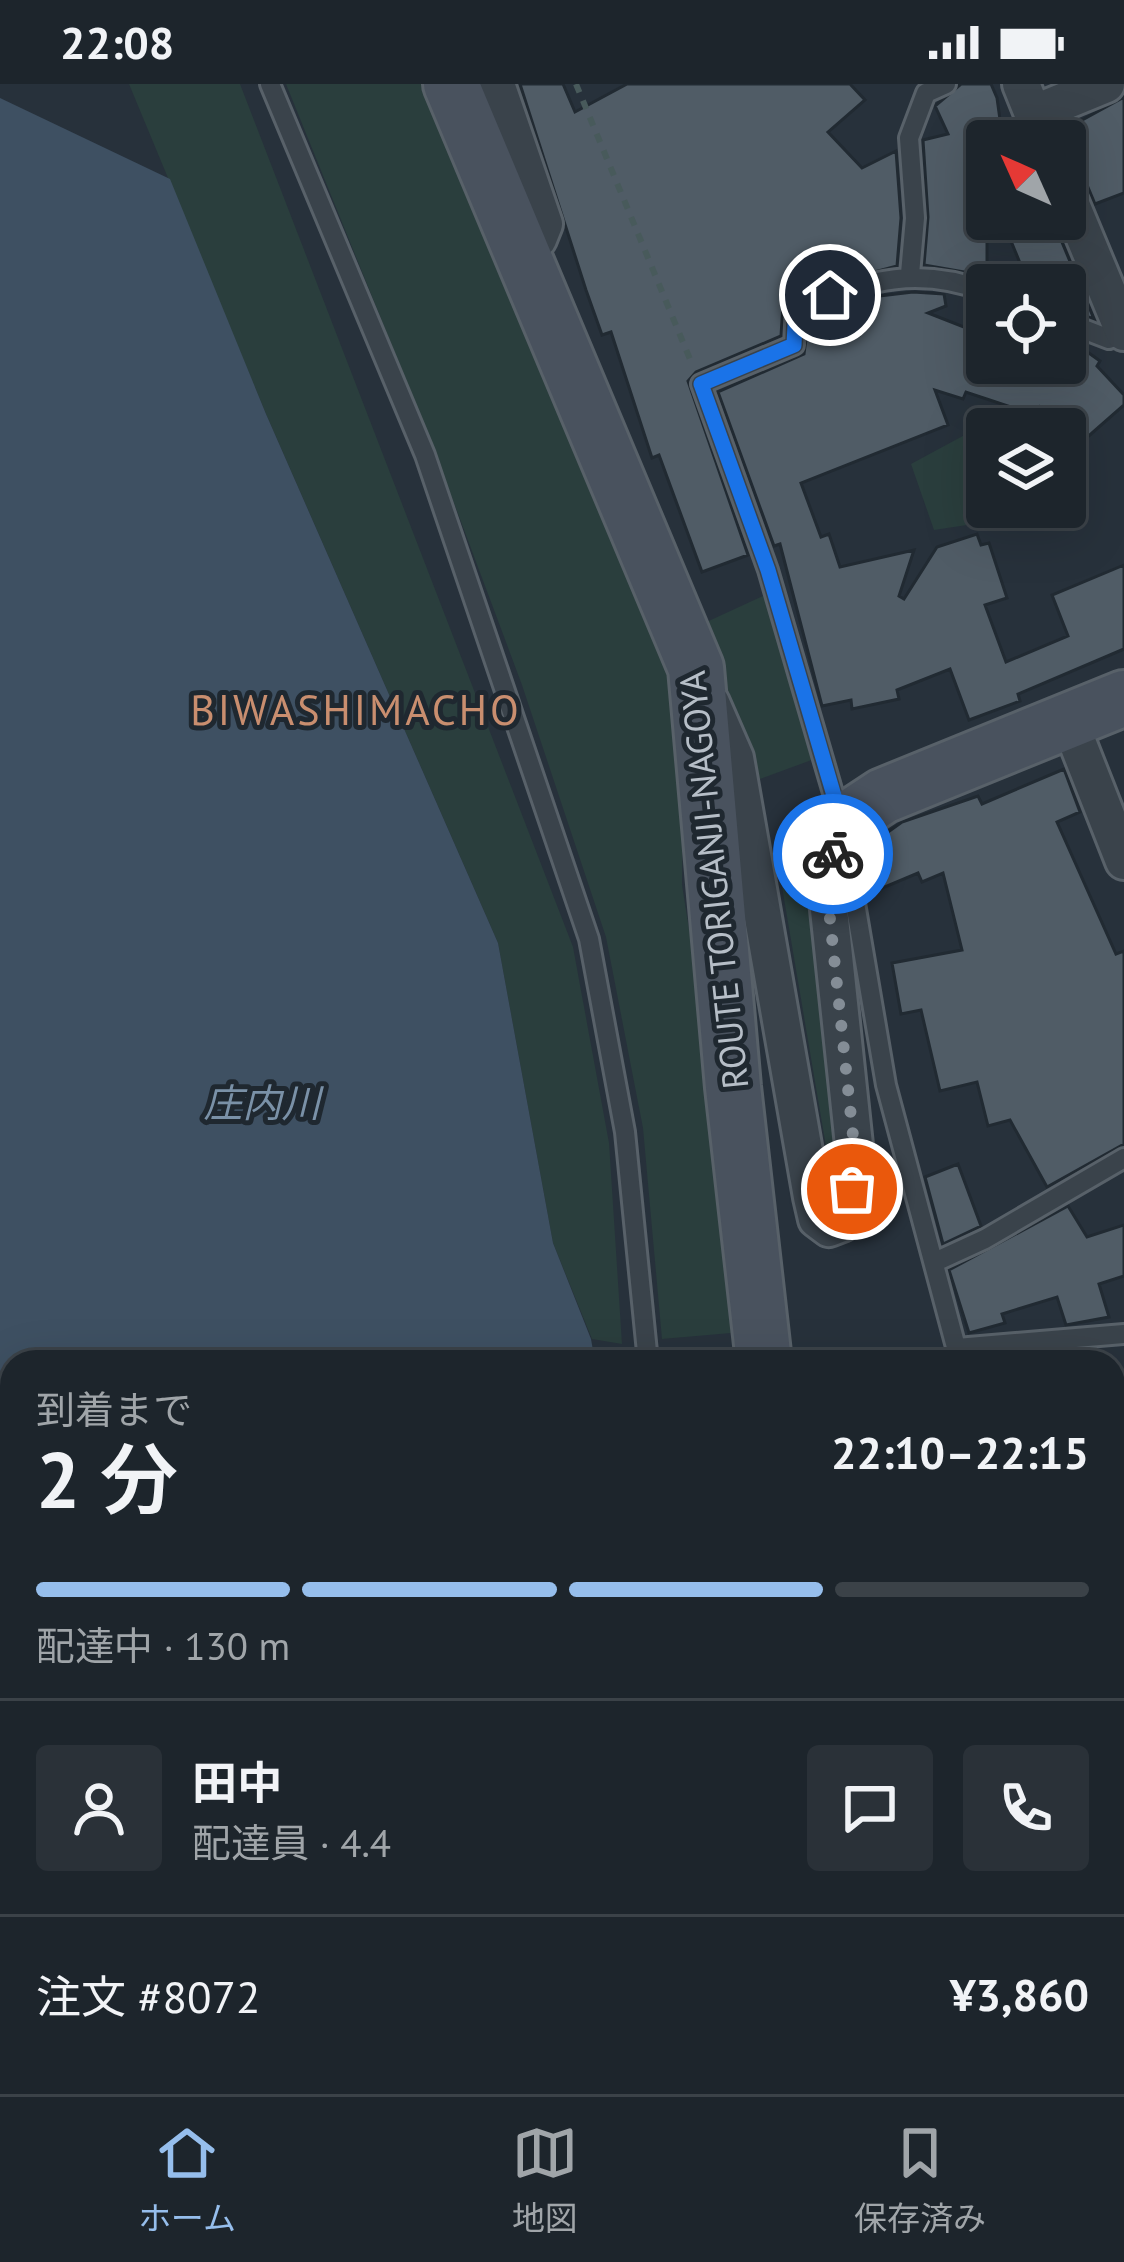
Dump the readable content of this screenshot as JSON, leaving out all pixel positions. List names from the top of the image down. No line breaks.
{"streets":{"main road":["ROUTE TORIGANJI-NAGOYA"]},"districts":["BIWASHIMACHO"],"water":["庄内川"],"north":"top left","page":{"status":"22:08","heading":["2 分","到着まで","22:10–22:15"],"panel":["田中","配達員 · 4.4","注文 #8072","¥3,860"],"bar":"配達中 · 130 m","tabs":["ホーム","地図","保存済み"]}}
